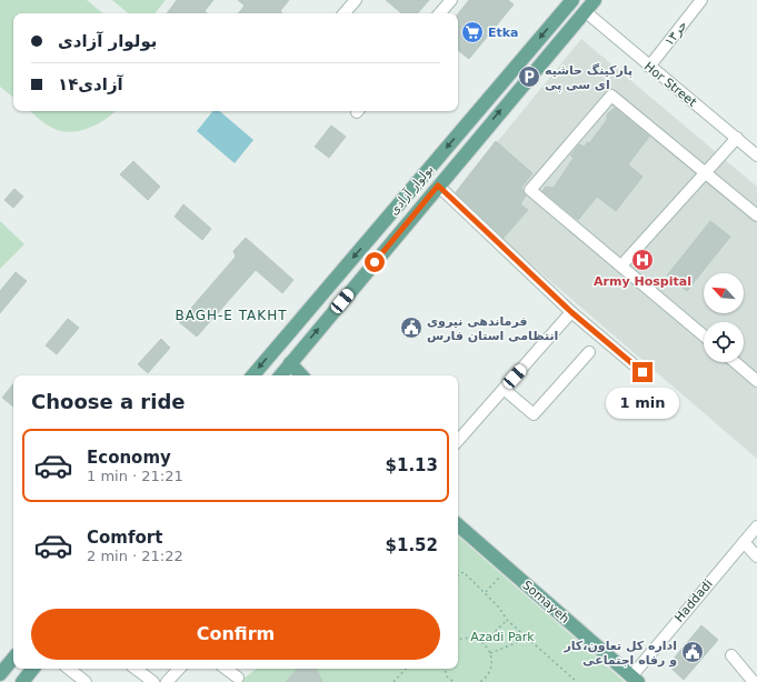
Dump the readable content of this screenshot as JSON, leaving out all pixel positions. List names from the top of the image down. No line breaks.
{"streets":{"main road":["بولوار آزادی","Somayeh"],"street":["حر۱۳","Hor Street","Haddadi"]},"crossings":[["حر۱۳","Hor Street"],["Hor Street","بولوار آزادی"],["Haddadi","Somayeh"]],"districts":["BAGH-E TAKHT"],"parks":["Azadi Park"],"places":{"supermarket":["Etka"],"parking":["پارکینگ حاشیه ای سی پی"],"hospital":["Army Hospital"],"public building":["فرماندهی نیروی انتظامی استان فارس","اداره کل تعاون،کار و رفاه اجتماعی"]},"north":"top left","page":{"banner":["بولوار آزادی","آزادی۱۴"],"heading":"Choose a ride","bubble":"1 min","list":[{"name":"Economy","note":"1 min · 21:21","value":"$1.13"},{"name":"Comfort","note":"2 min · 21:22","value":"$1.52"}],"buttons":"Confirm"}}
